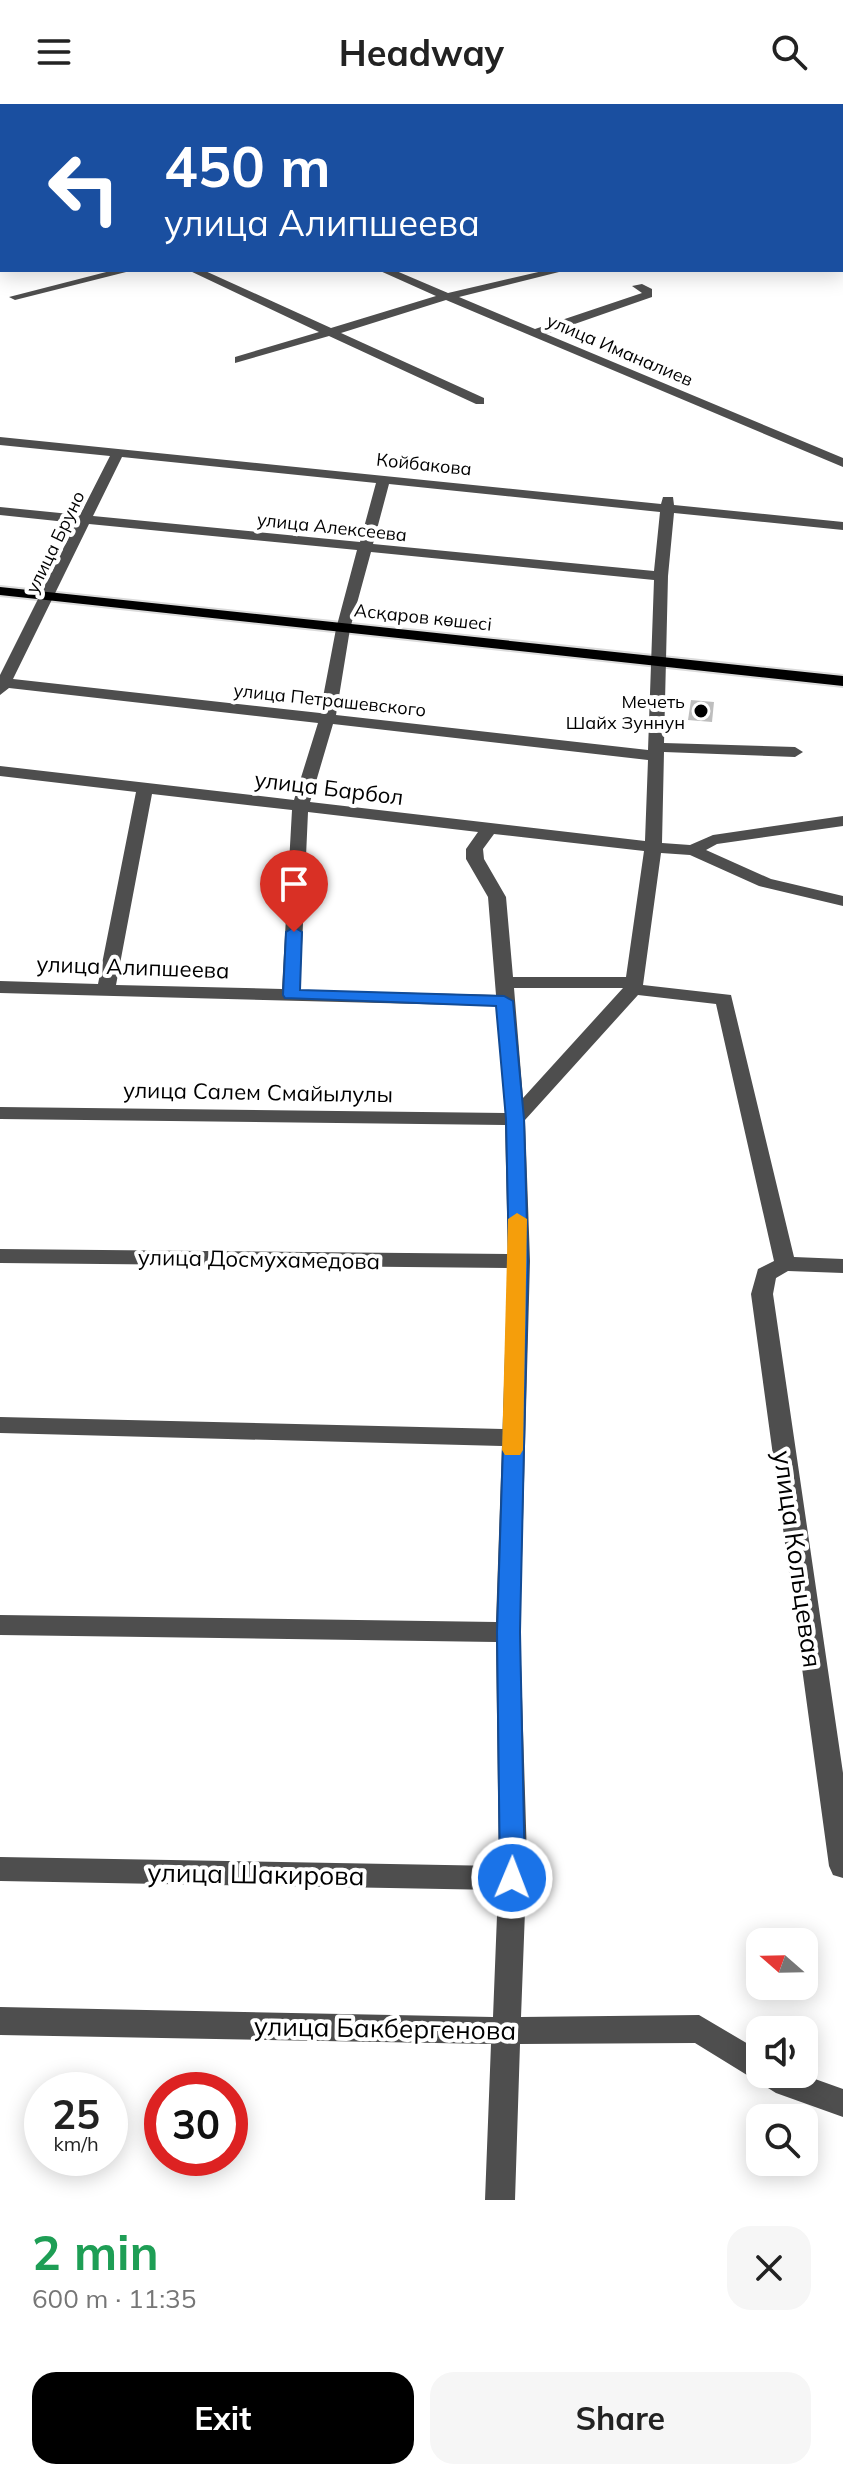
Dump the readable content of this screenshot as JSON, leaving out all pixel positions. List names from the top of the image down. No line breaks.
{"streets":{"main road":["Асқаров көшесі"],"street":["улица Иманалиев","Койбакова","улица Алексеева","улица Бруно","улица Петрашевского","улица Барбол","улица Алипшеева","улица Салем Смайылулы","улица Досмухамедова","улица Кольцевая","улица Шакирова","улица Бакбергенова"]},"crossings":[["Койбакова","улица Бруно"],["улица Алексеева","улица Бруно"],["улица Бруно","Асқаров көшесі"],["улица Бруно","улица Петрашевского"]],"places":["Мечеть Шайх Зуннун"],"north":"left","page":{"header":"Headway","turn":["450 m","улица Алипшеева"],"speed":"25 km/h","limit":"30","heading":["2 min","600 m · 11:35"],"buttons":["Exit","Share"]}}
